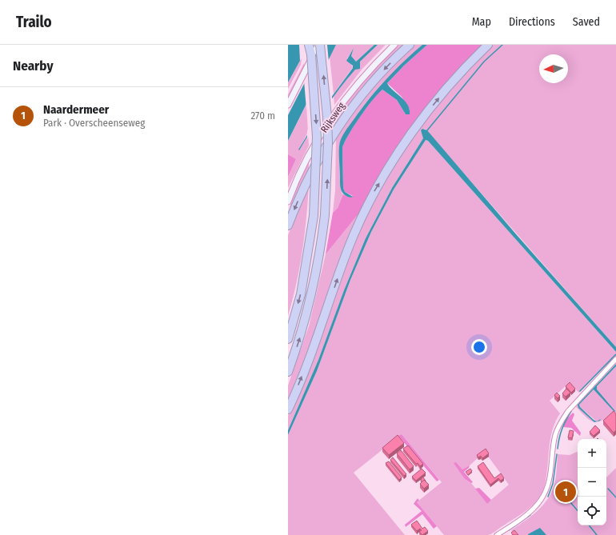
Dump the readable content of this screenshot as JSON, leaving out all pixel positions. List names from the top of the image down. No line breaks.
{"streets":{"main road":["Rijksweg"]},"north":"left","page":{"header":"Trailo","nav":["Map","Directions","Saved"],"heading":"Nearby","list":[{"mark":"1","name":"Naardermeer","note":"Park · Overscheenseweg","value":"270 m"}],"map_buttons":["+","−"],"pins":"1"}}
